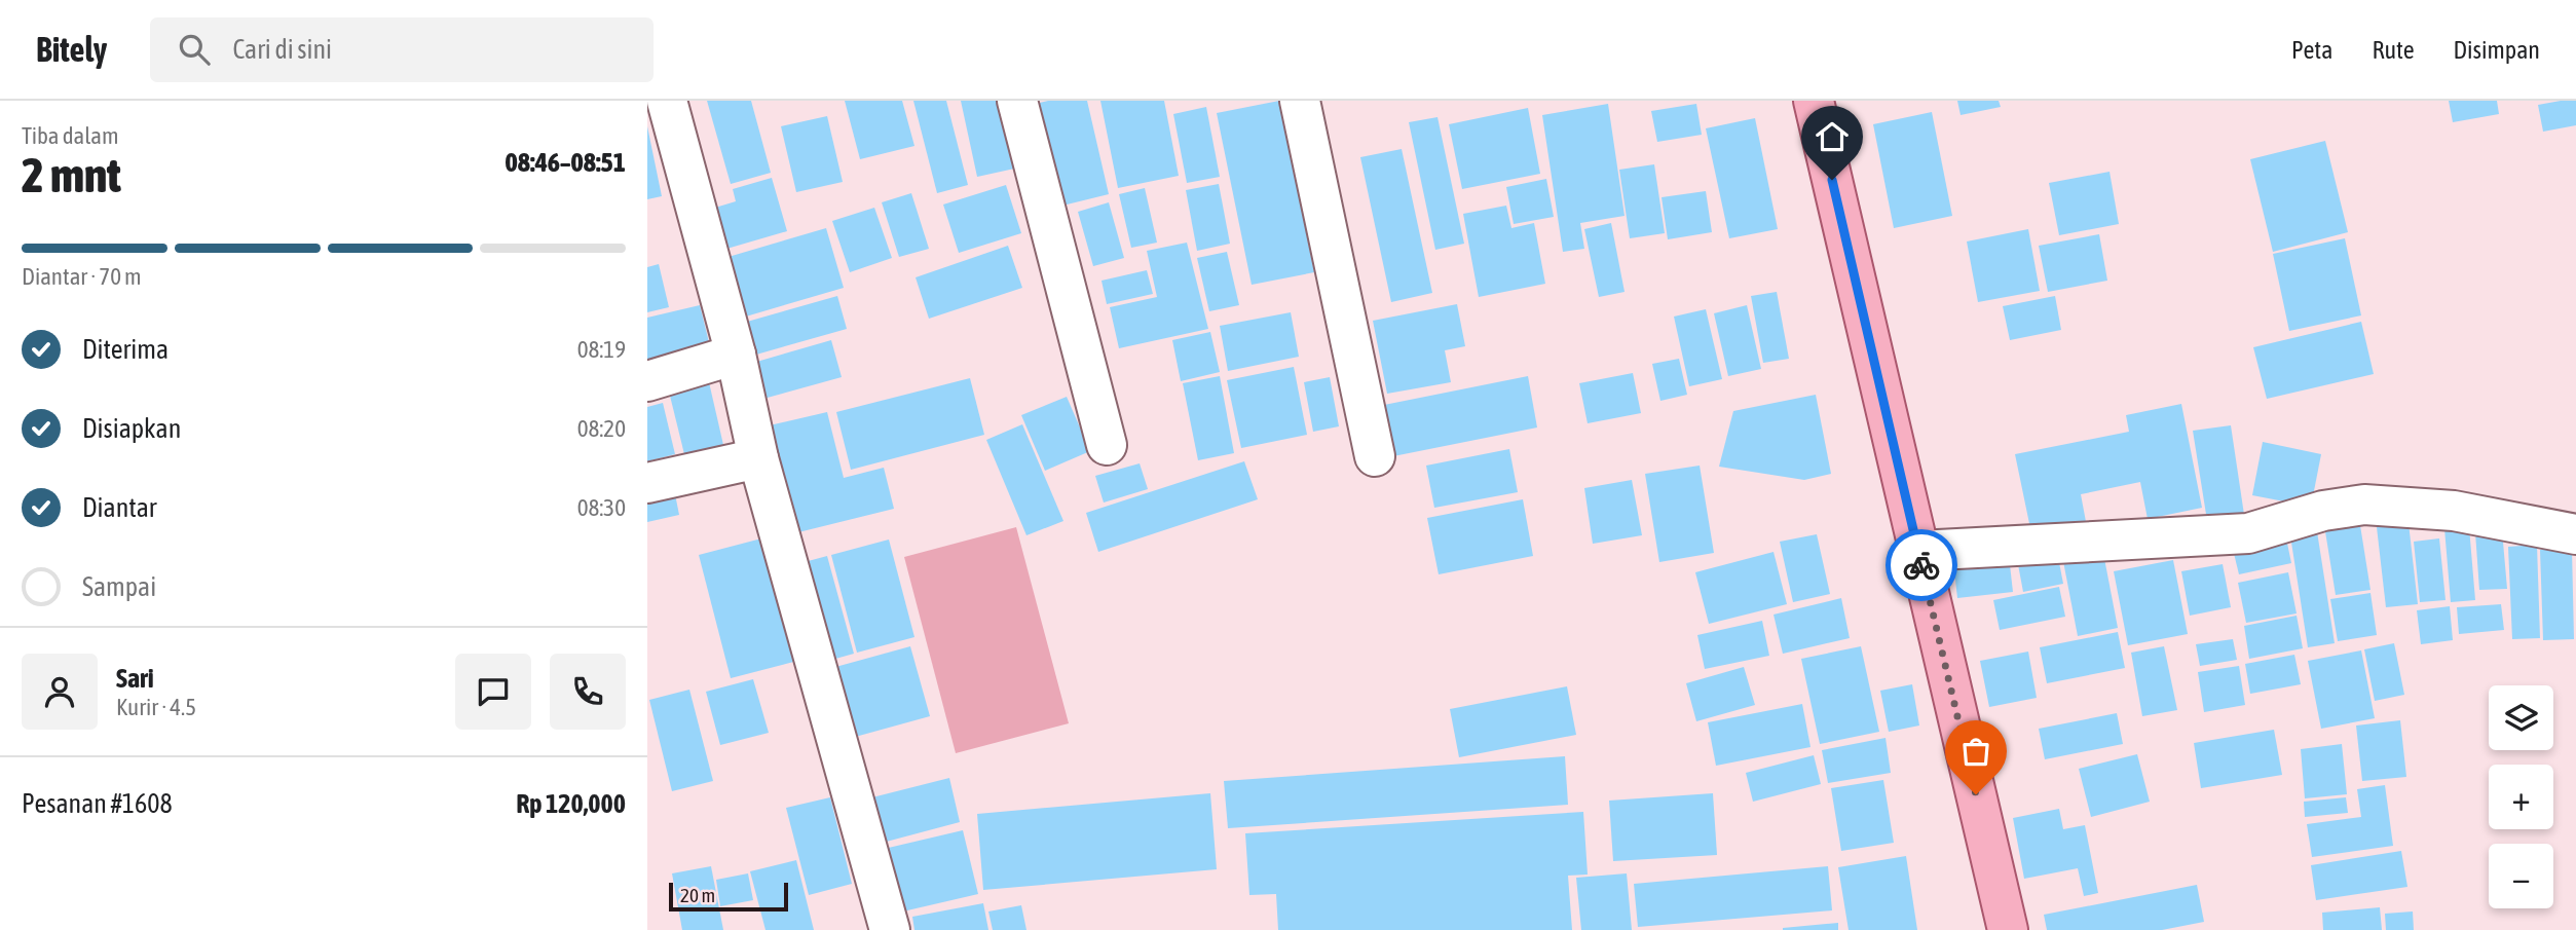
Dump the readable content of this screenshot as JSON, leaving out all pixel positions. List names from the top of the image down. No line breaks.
{"scale_bar":"20 m","page":{"header":"Bitely","search":"Cari di sini","nav":["Peta","Rute","Disimpan"],"heading":["2 mnt","Tiba dalam","08:46–08:51"],"panel":["Sari","Kurir · 4.5","Pesanan #1608","Rp 120,000"],"bar":"Diantar · 70 m","list":[["Diterima","08:19"],["Disiapkan","08:20"],["Diantar","08:30"],"Sampai"],"map_buttons":["+","−"],"scale":"20 m"}}
